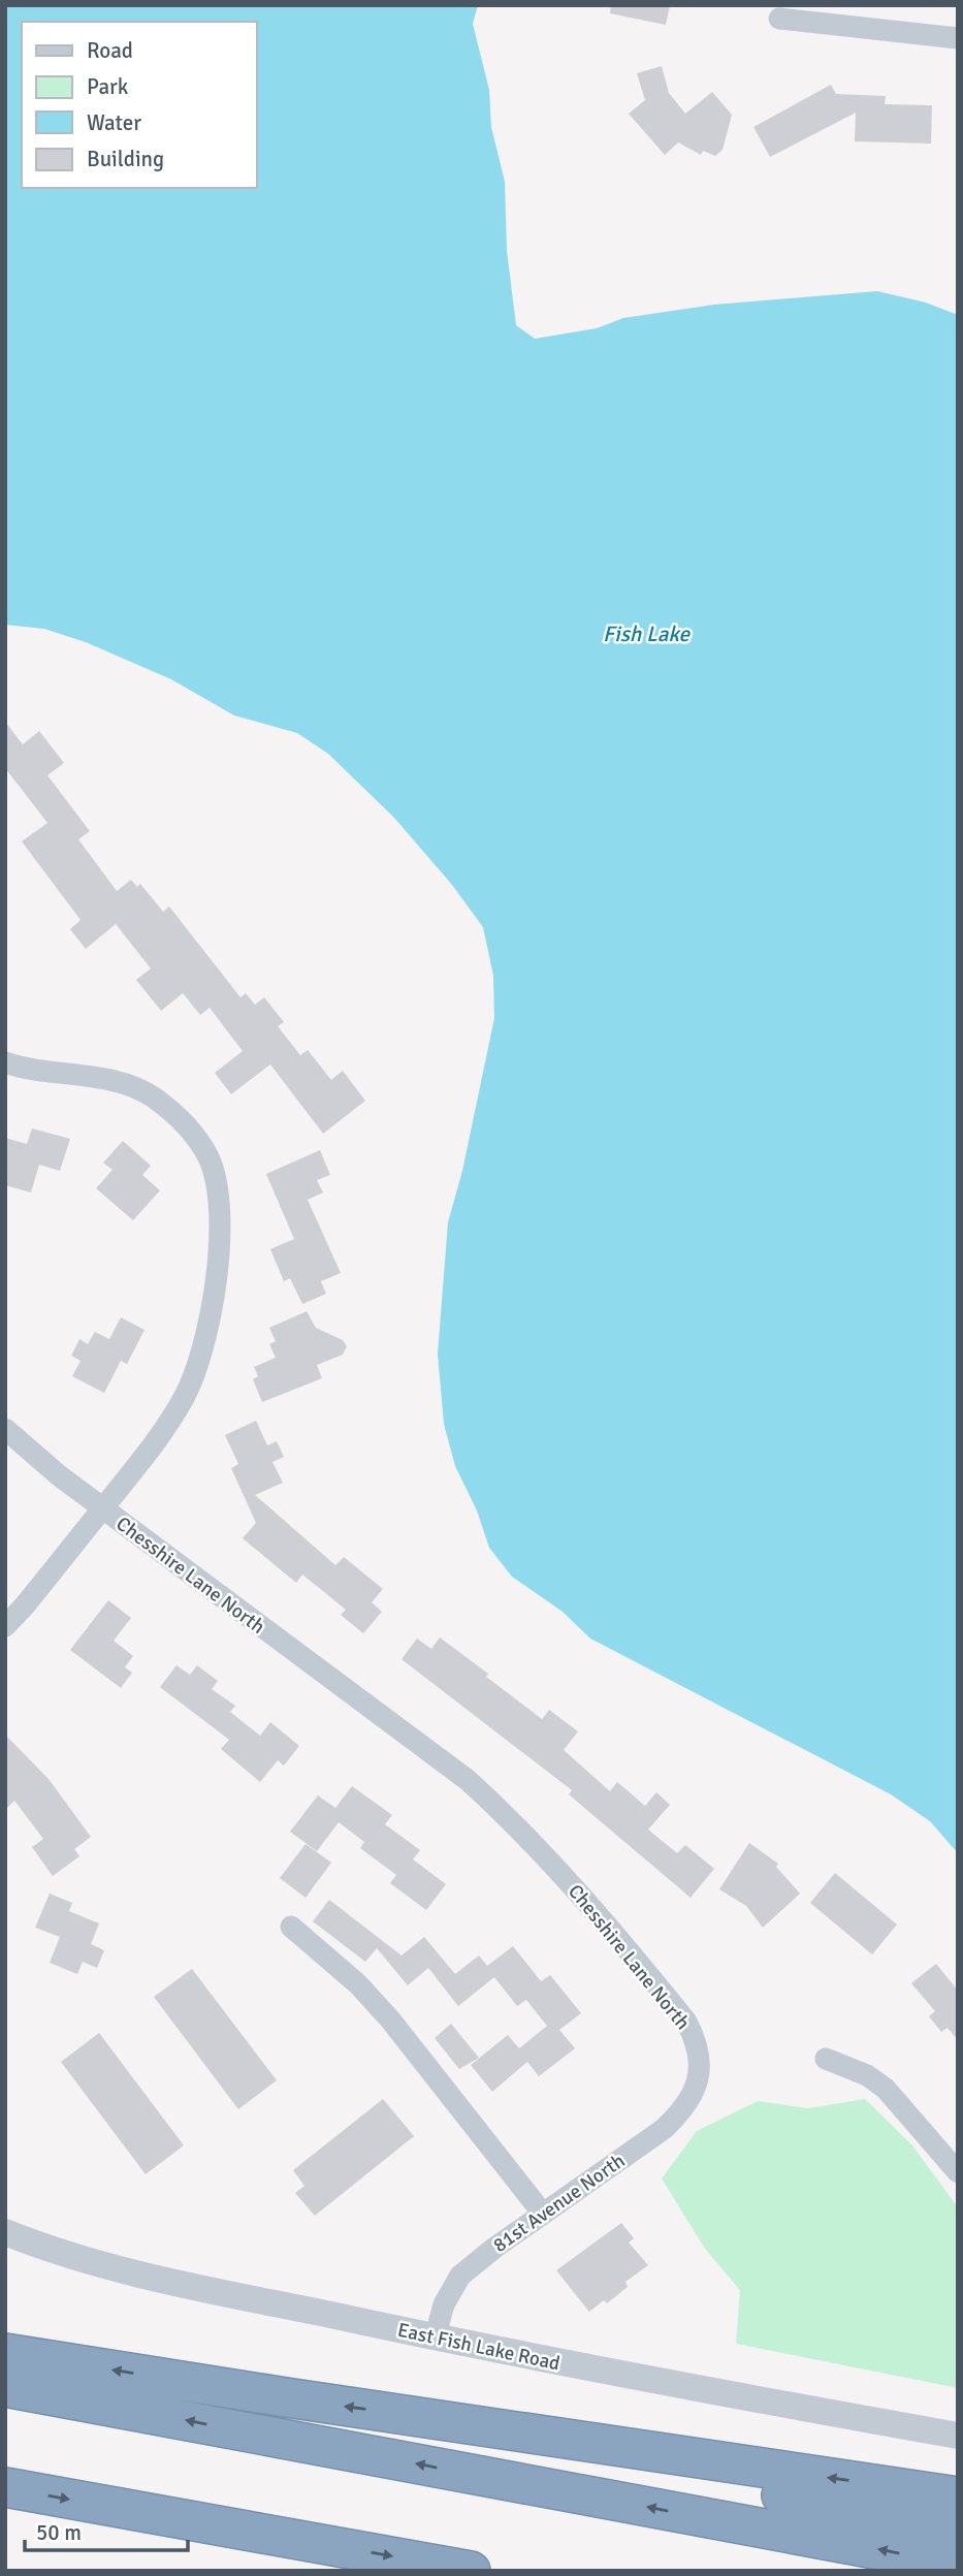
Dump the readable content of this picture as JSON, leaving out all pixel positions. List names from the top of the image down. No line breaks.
{"streets":{"street":["Chesshire Lane North","81st Avenue North","East Fish Lake Road"]},"crossings":[["Chesshire Lane North","81st Avenue North"],["81st Avenue North","East Fish Lake Road"]],"water":["Fish Lake"],"legend":["Road","Park","Water","Building"],"scale_bar":"50 m"}
